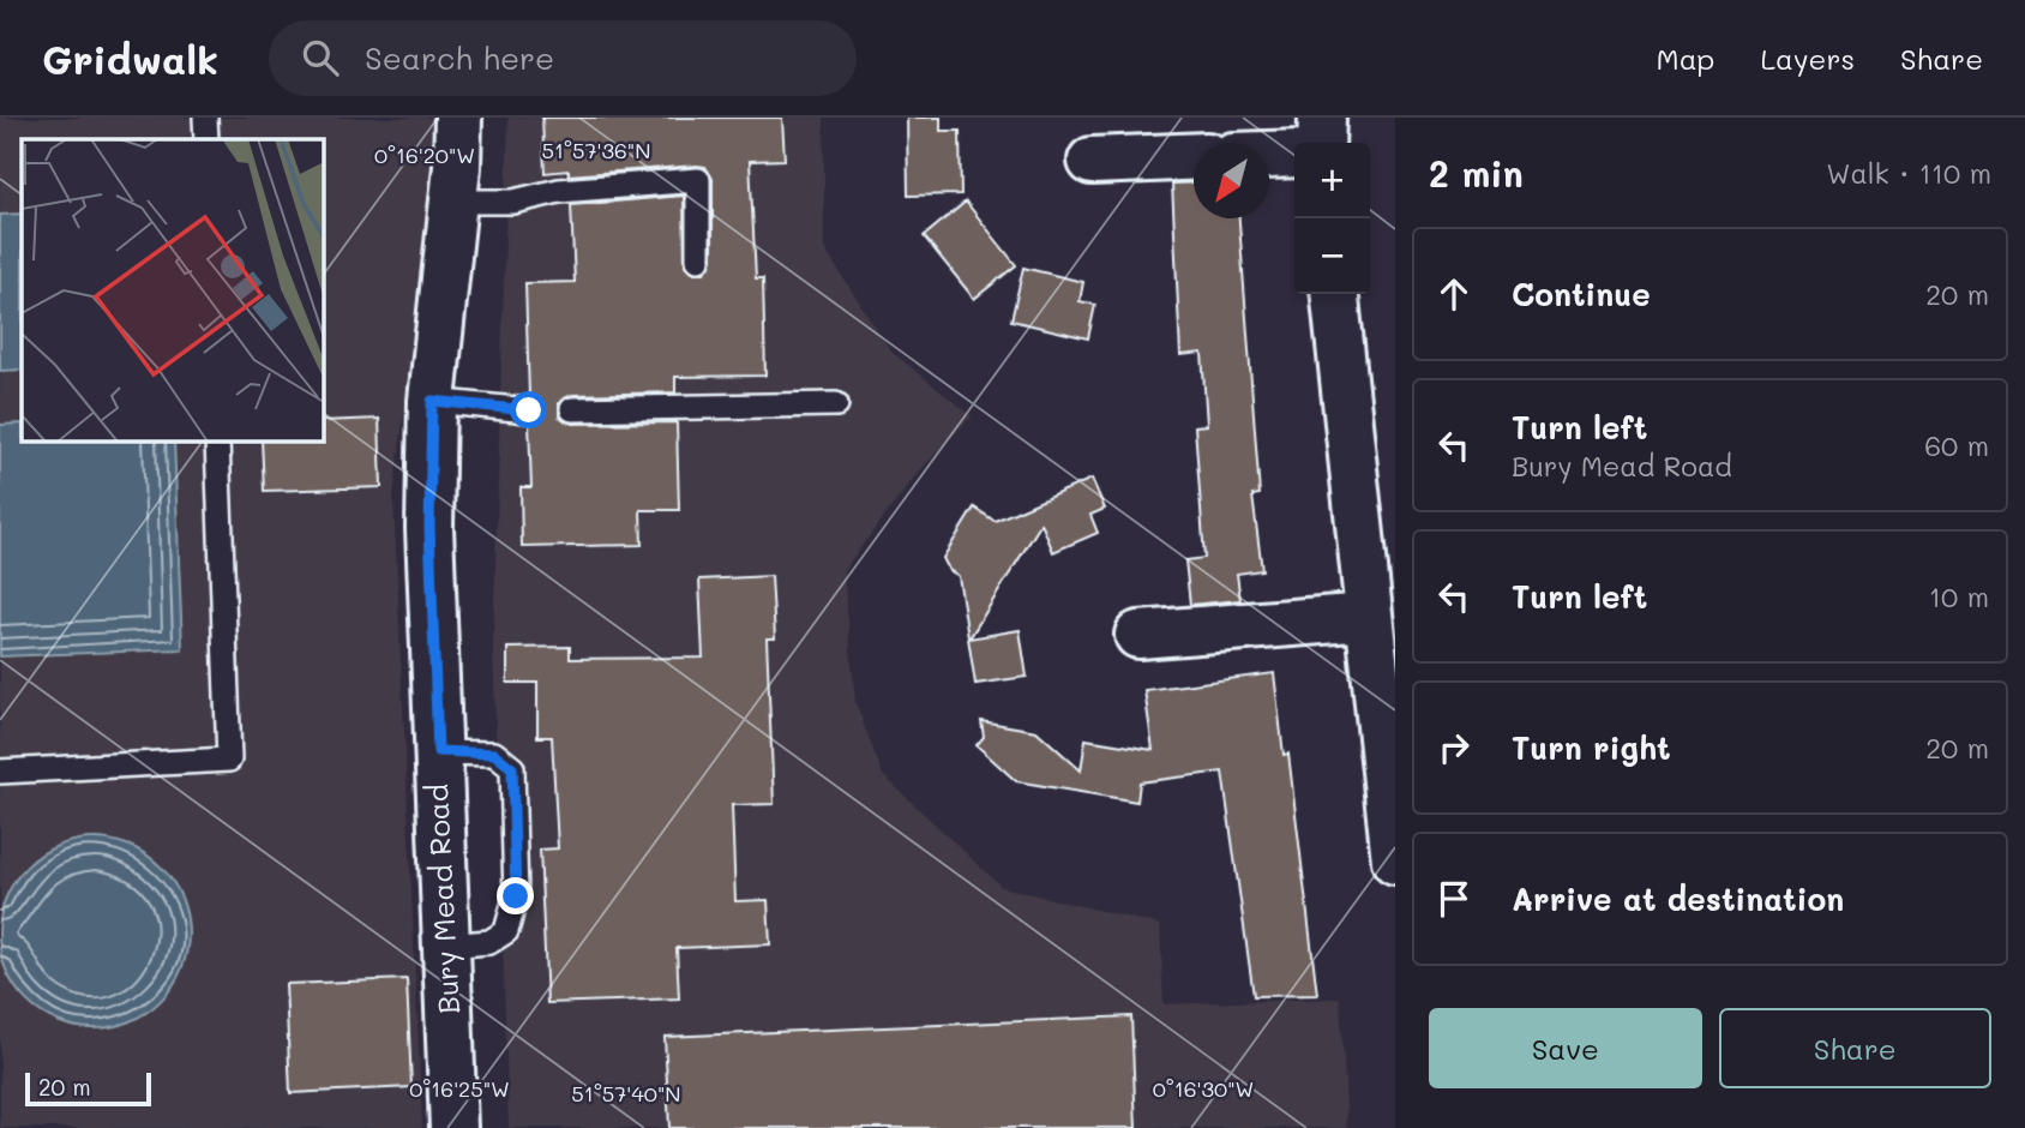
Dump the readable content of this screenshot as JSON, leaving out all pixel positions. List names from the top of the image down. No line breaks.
{"streets":{"street":["Bury Mead Road"]},"scale_bar":"20 m","north":"bottom left","page":{"header":"Gridwalk","search":"Search here","nav":["Map","Layers","Share"],"heading":["2 min","Walk · 110 m"],"map_buttons":["+","−"],"list":[["Continue","20 m"],["Turn left","Bury Mead Road","60 m"],["Turn left","10 m"],["Turn right","20 m"],"Arrive at destination"],"buttons":["Save","Share"],"scale":"20 m"},"coordinates":["51°57'36\"N","0°16'20\"W","0°16'25\"W","0°16'30\"W","51°57'40\"N"]}
